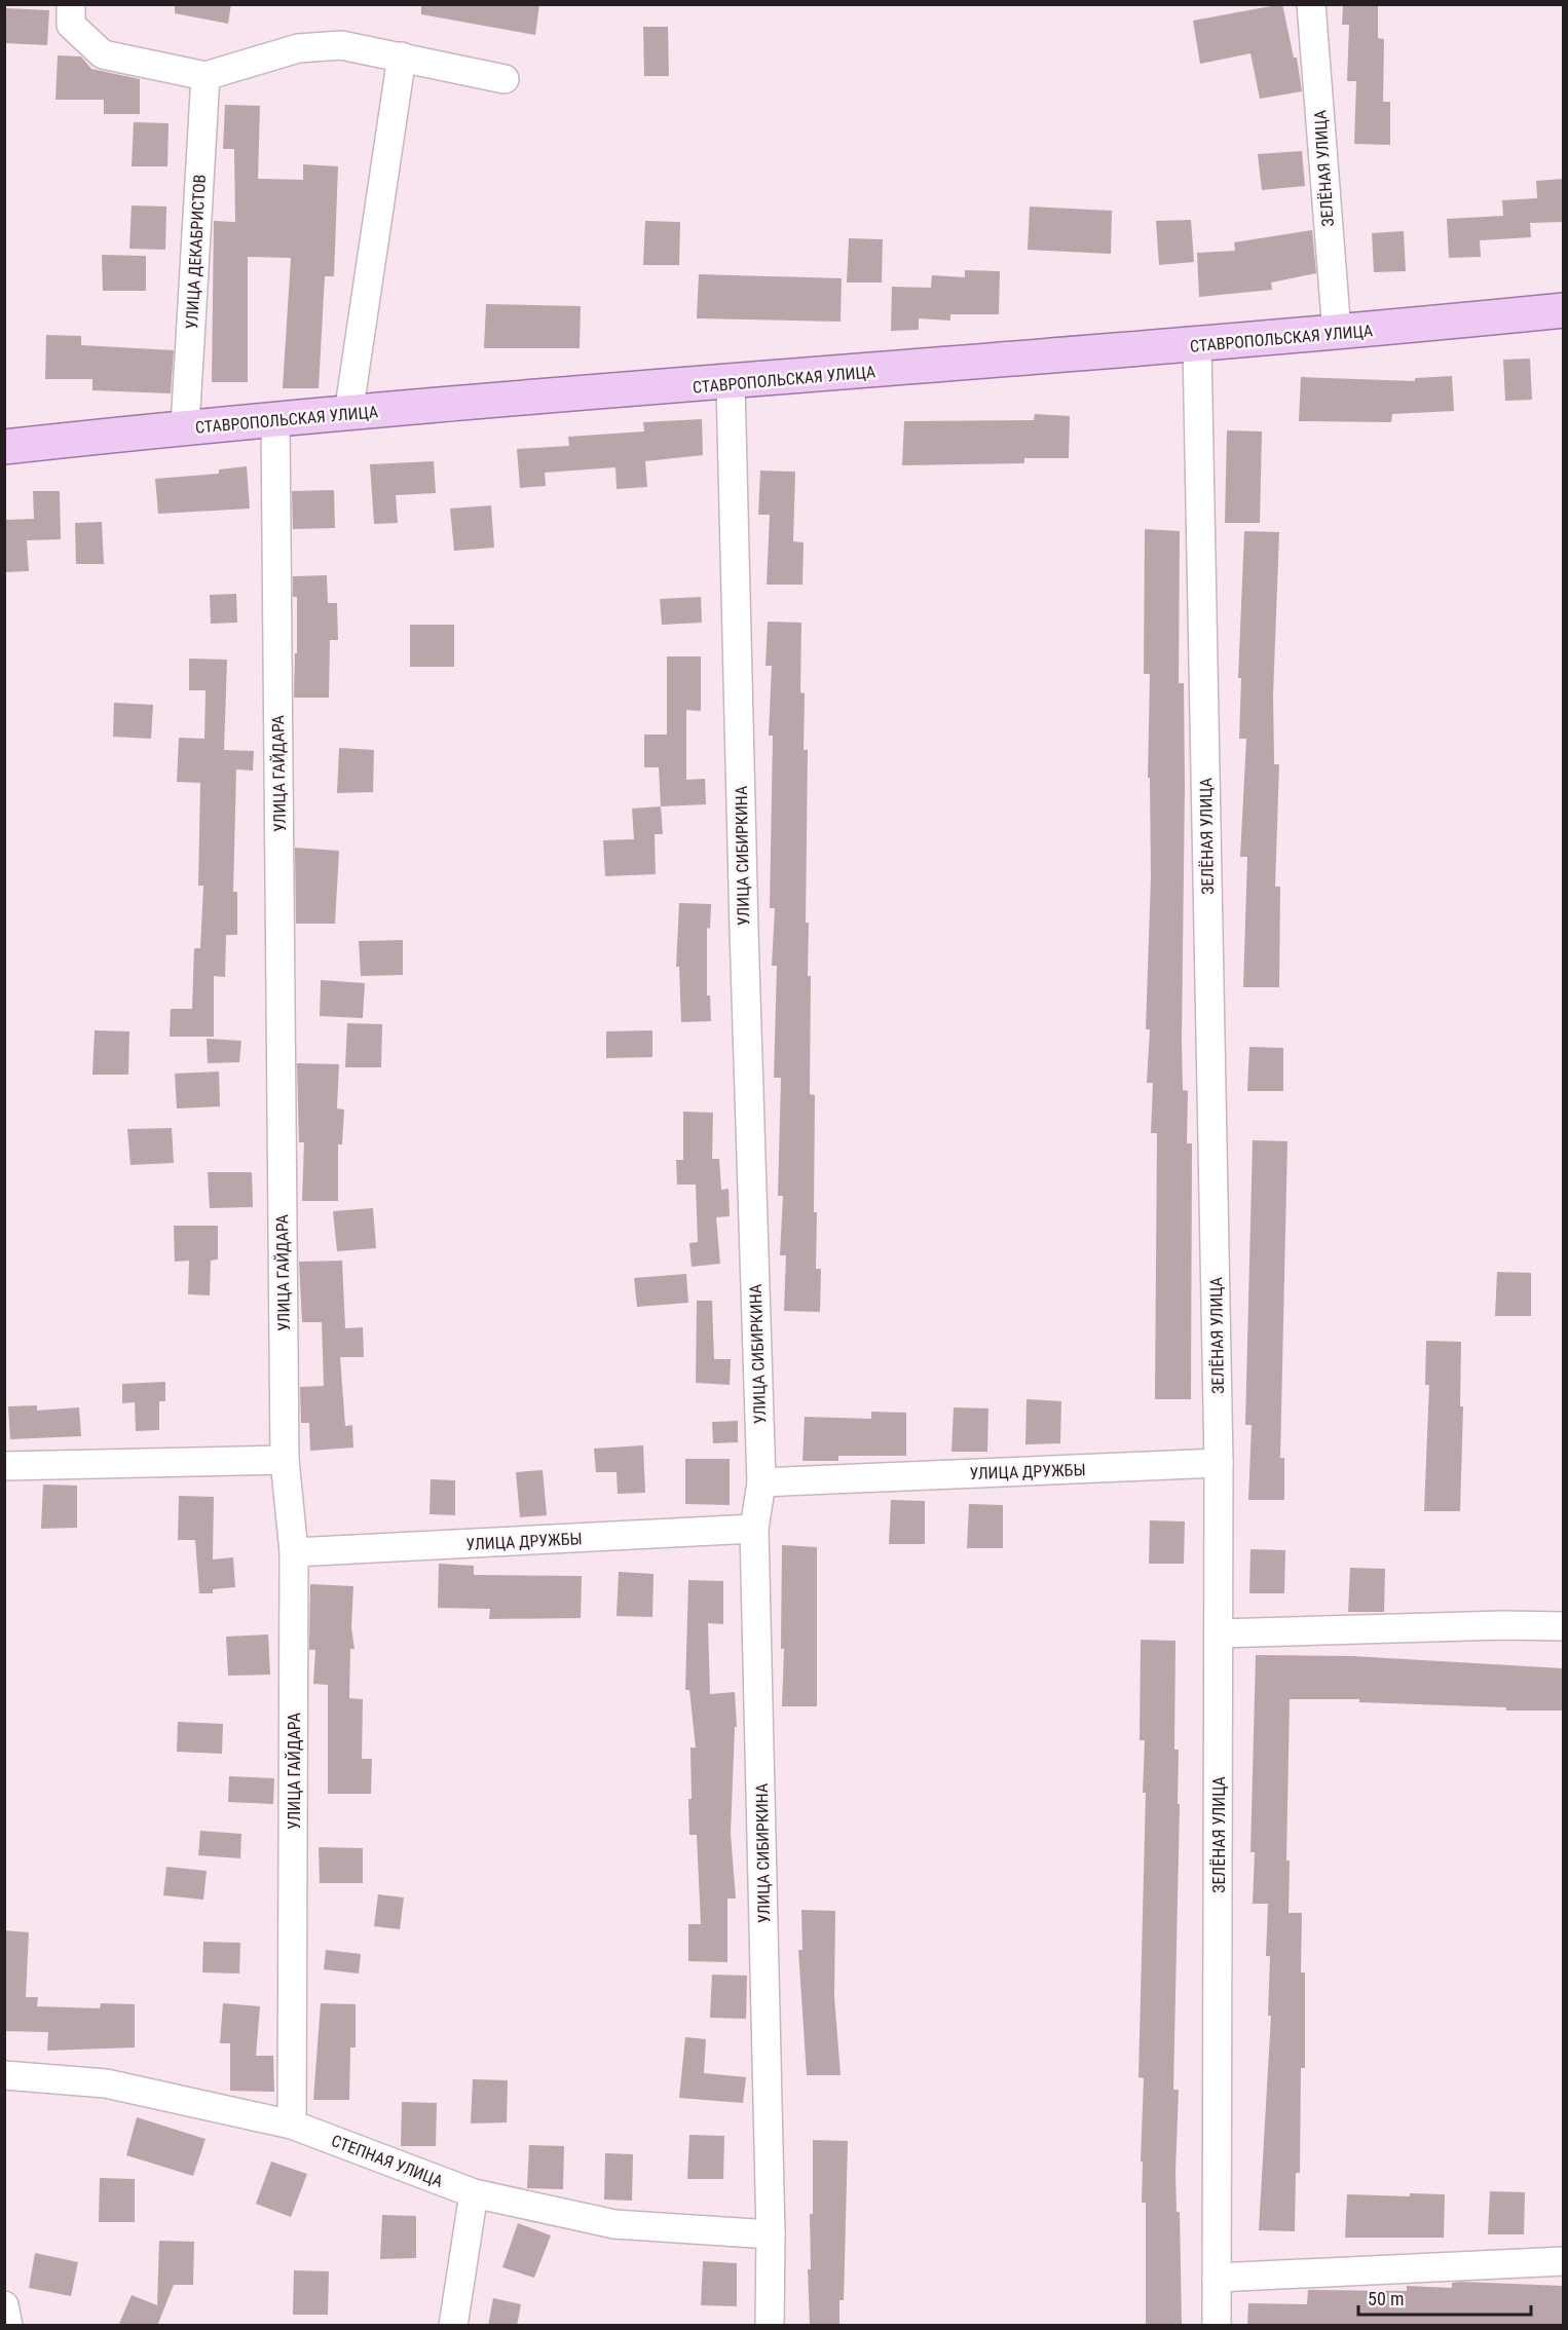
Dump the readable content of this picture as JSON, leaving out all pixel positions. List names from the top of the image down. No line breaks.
{"streets":{"main road":["СТАВРОПОЛЬСКАЯ УЛИЦА"],"street":["ЗЕЛЁНАЯ УЛИЦА","УЛИЦА ДЕКАБРИСТОВ","УЛИЦА ГАЙДАРА","УЛИЦА СИБИРКИНА","УЛИЦА ДРУЖБЫ","СТЕПНАЯ УЛИЦА"]},"crossings":[["ЗЕЛЁНАЯ УЛИЦА","СТАВРОПОЛЬСКАЯ УЛИЦА"],["ЗЕЛЁНАЯ УЛИЦА","УЛИЦА ДРУЖБЫ"],["УЛИЦА ДЕКАБРИСТОВ","СТАВРОПОЛЬСКАЯ УЛИЦА"],["СТАВРОПОЛЬСКАЯ УЛИЦА","УЛИЦА ГАЙДАРА"],["СТАВРОПОЛЬСКАЯ УЛИЦА","УЛИЦА СИБИРКИНА"],["УЛИЦА ГАЙДАРА","УЛИЦА ДРУЖБЫ"],["УЛИЦА ГАЙДАРА","СТЕПНАЯ УЛИЦА"],["УЛИЦА СИБИРКИНА","УЛИЦА ДРУЖБЫ"],["УЛИЦА СИБИРКИНА","СТЕПНАЯ УЛИЦА"]],"scale_bar":"50 m"}
